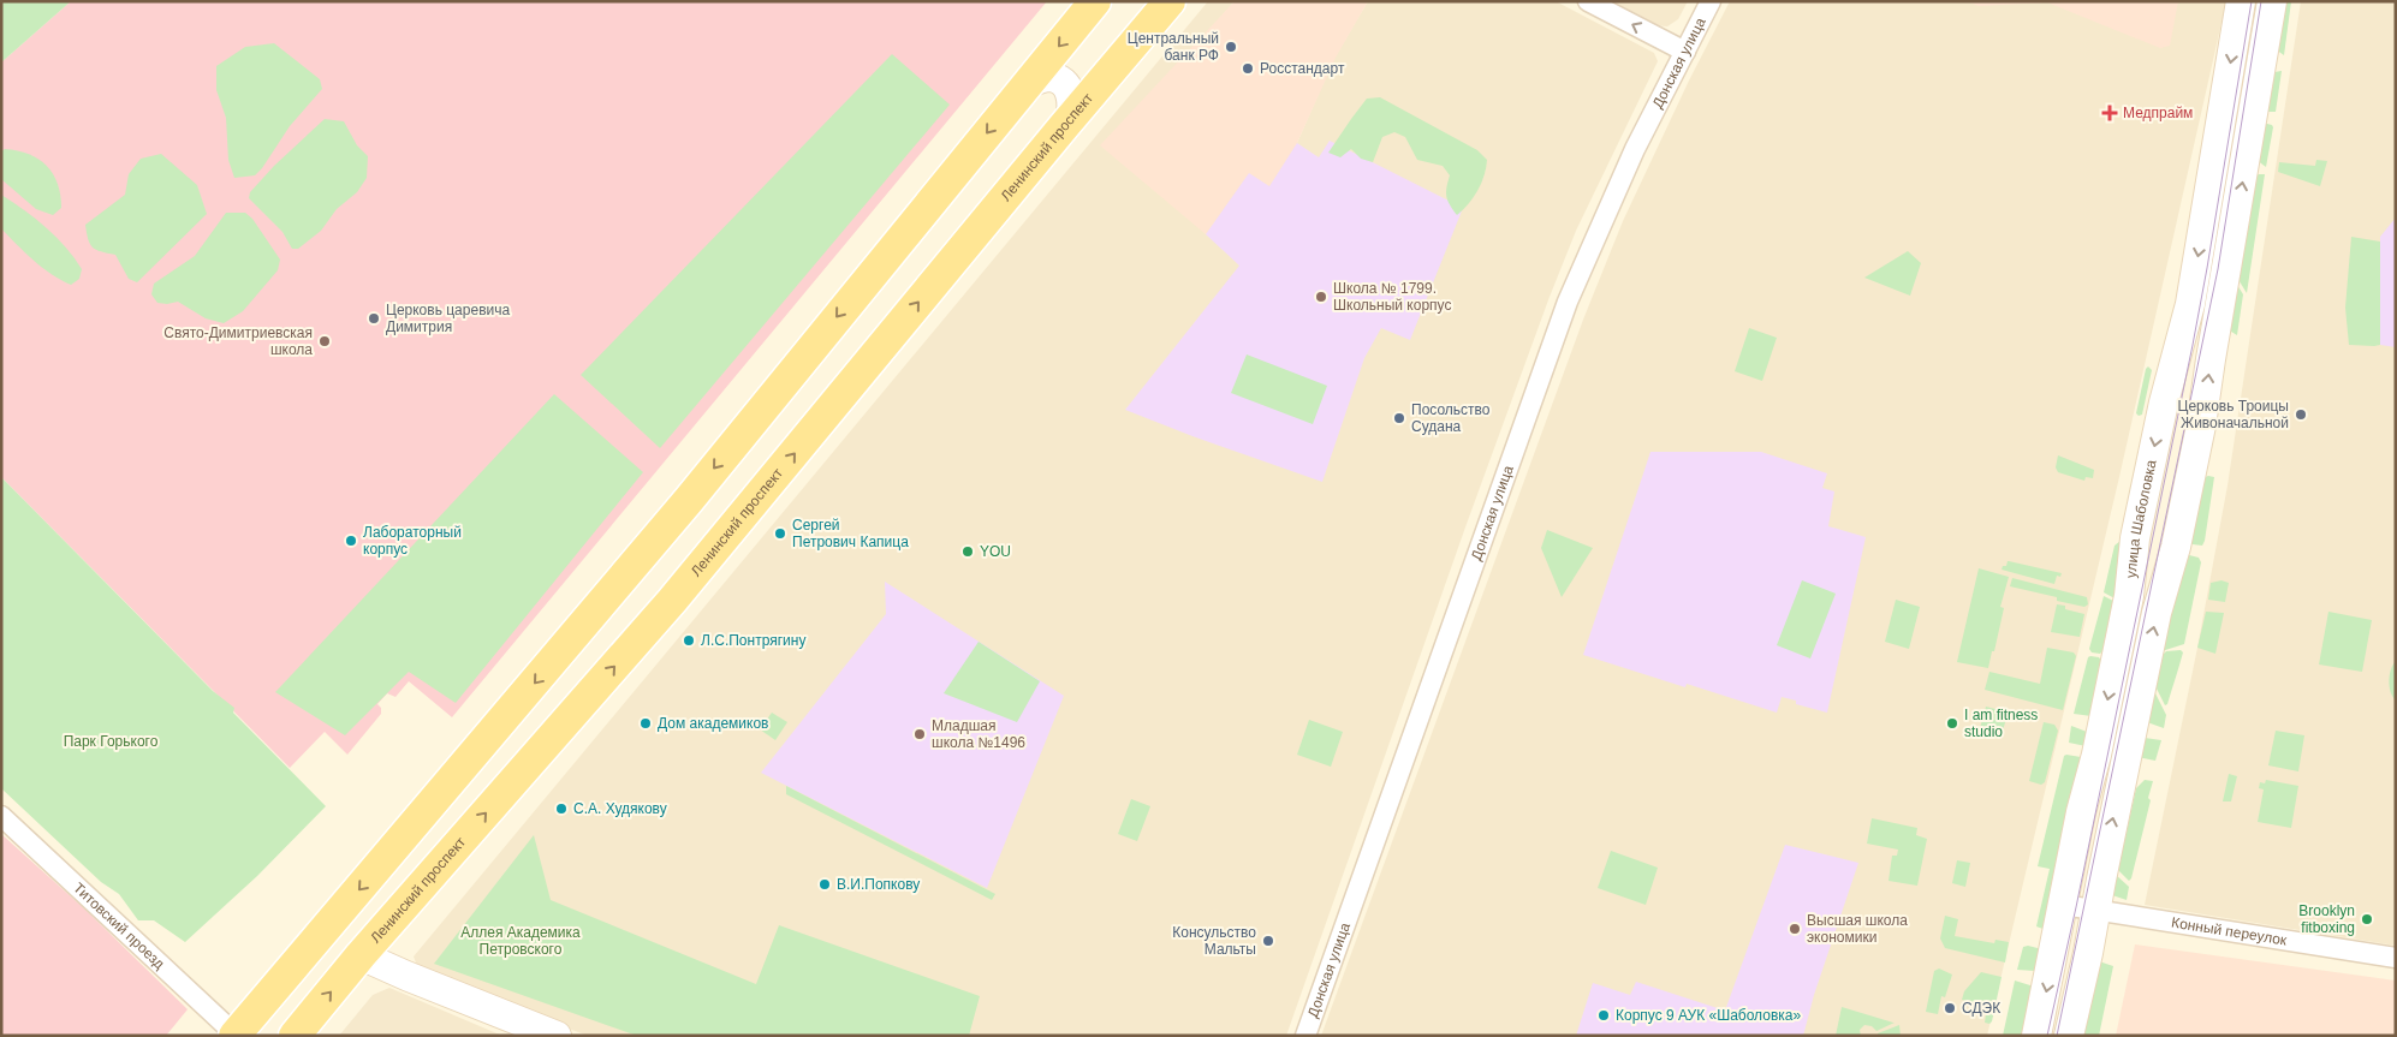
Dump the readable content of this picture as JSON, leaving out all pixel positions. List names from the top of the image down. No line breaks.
{"streets":{"main road":["Ленинский проспект","улица Шаболовка"],"street":["Донская улица","Титовский проезд","Конный переулок"]},"crossings":[["улица Шаболовка","Конный переулок"]],"parks":["Парк Горького","Аллея Академика Петровского"],"places":{"other":["Центральный банк РФ","Росстандарт","Школа № 1799. Школьный корпус","Церковь царевича Димитрия","Свято-Димитриевская школа","Церковь Троицы Живоначальной","Посольство Судана","Сергей Петрович Капица","Лабораторный корпус","YOU","Л.С.Понтрягину","Дом академиков","I am fitness studio","Младшая школа №1496","С.А. Худякову","В.И.Попкову","Brooklyn fitboxing","Высшая школа экономики","Консульство Мальты","СДЭК","Корпус 9 АУК «Шаболовка»"],"health":["Медпрайм"]}}
